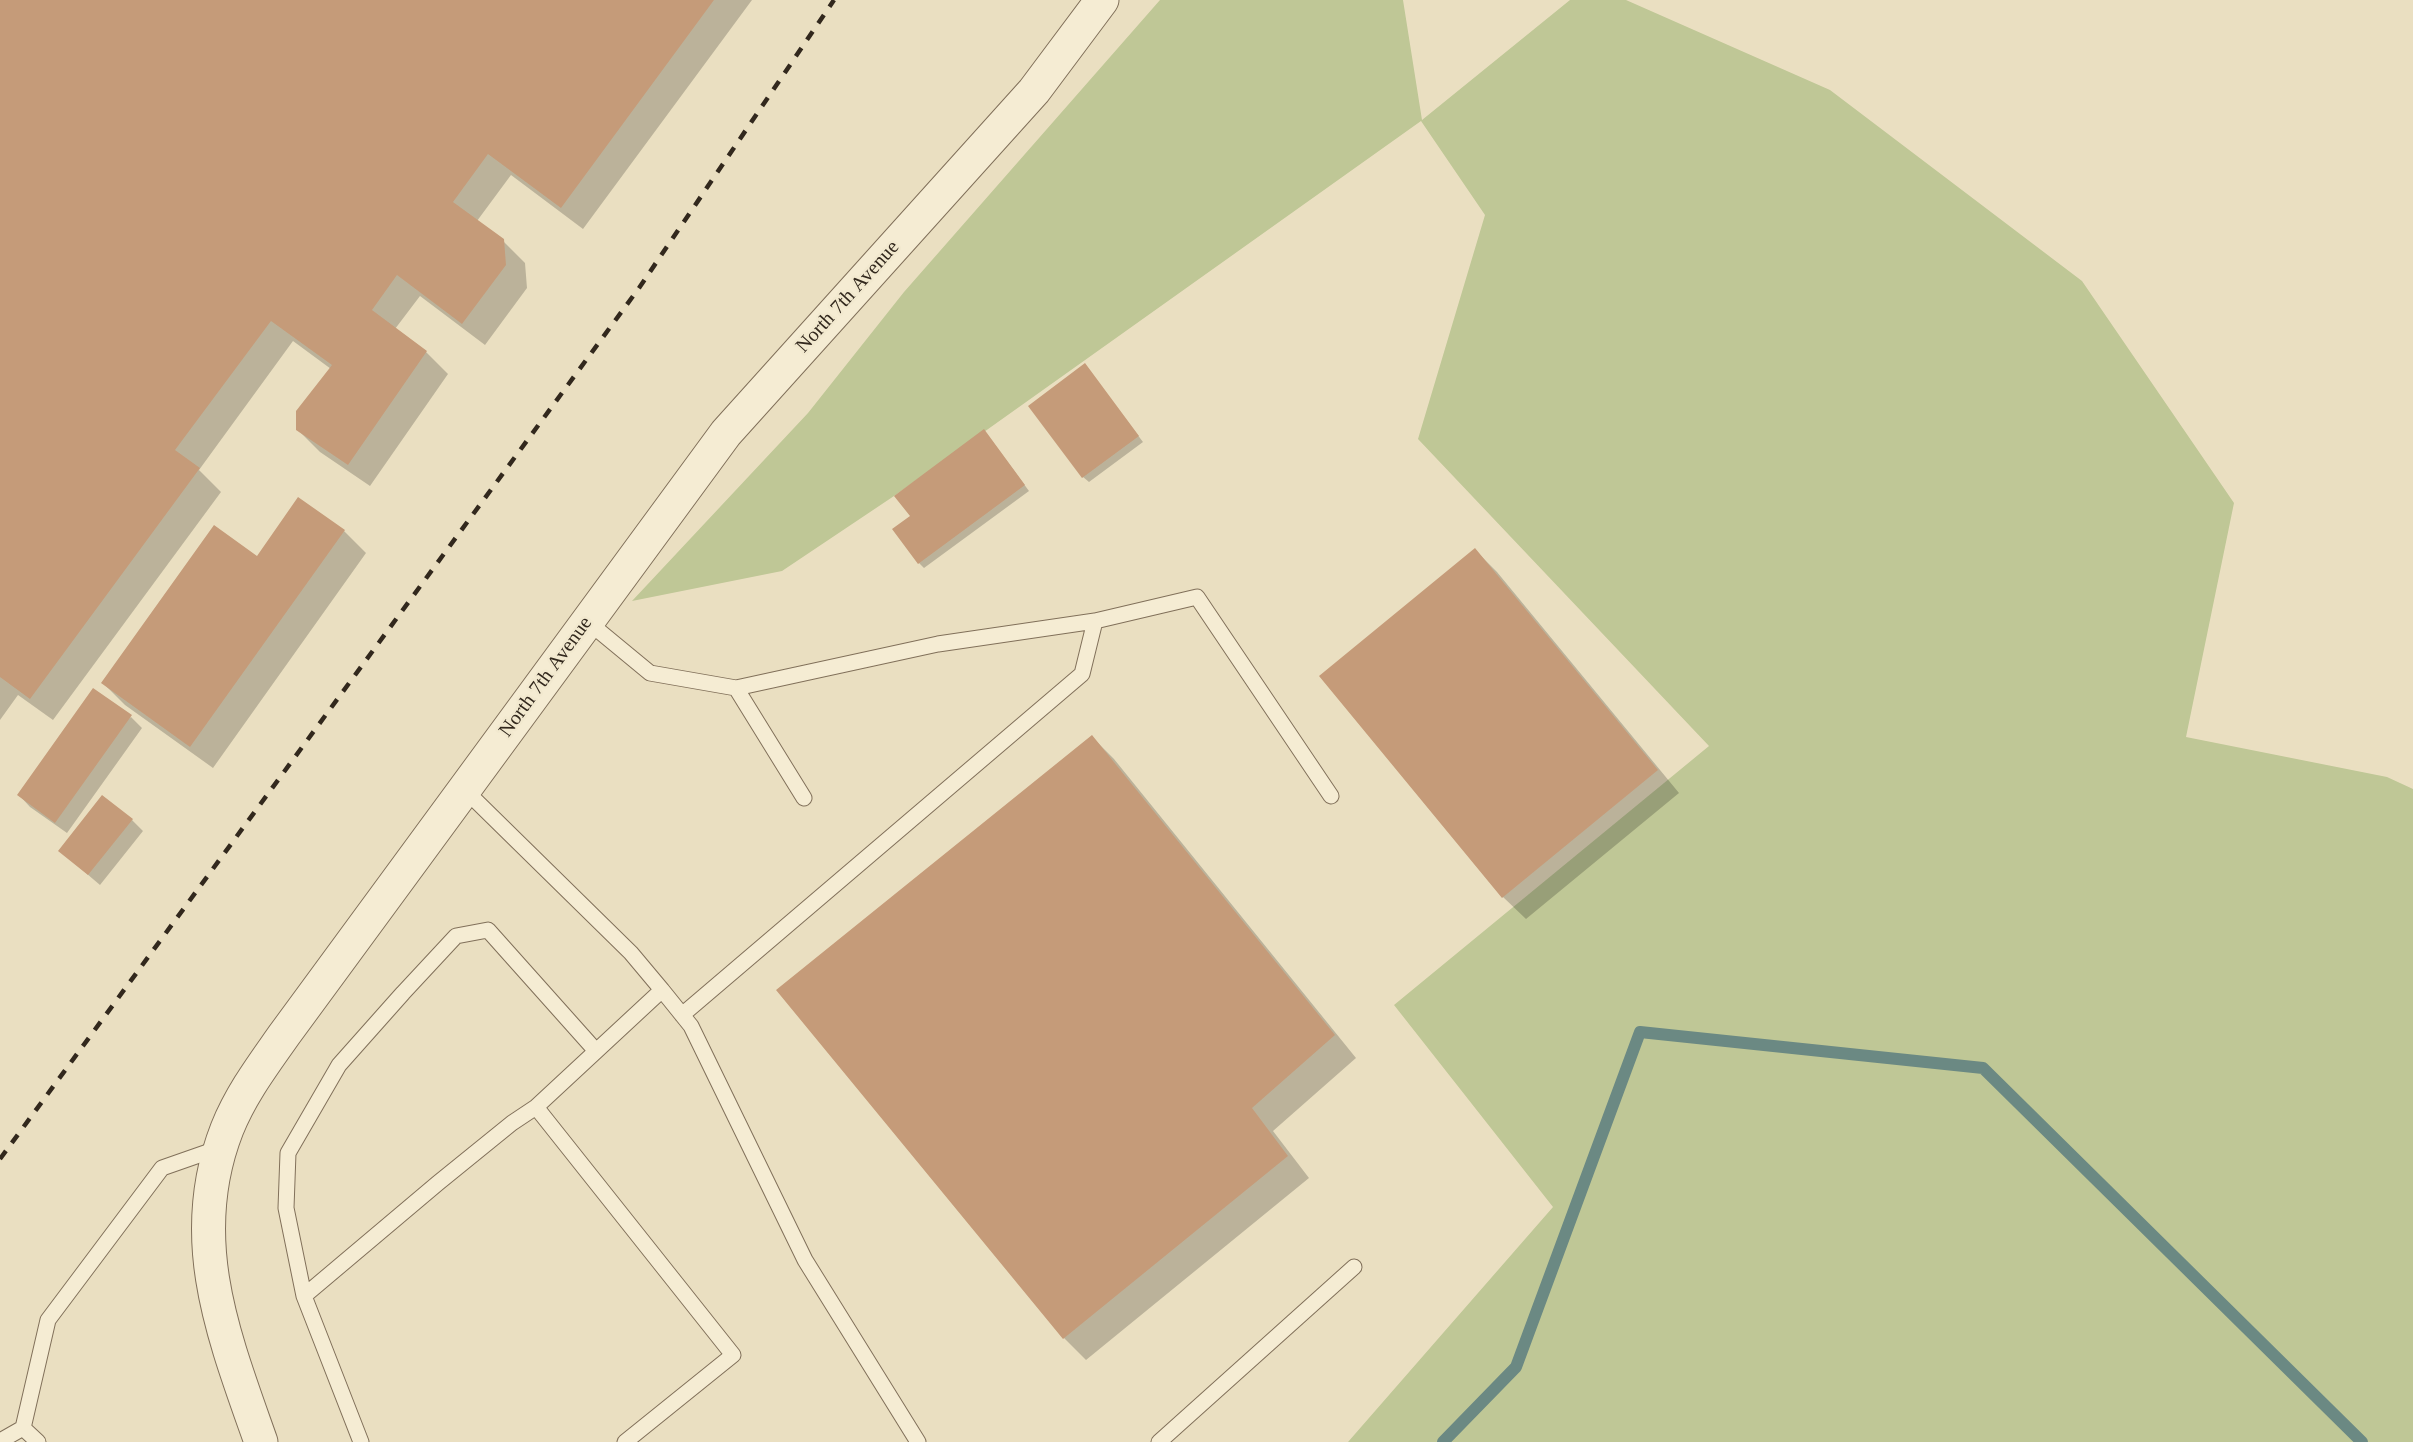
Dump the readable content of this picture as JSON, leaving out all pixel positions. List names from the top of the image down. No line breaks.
{"streets":{"street":["North 7th Avenue"]}}
